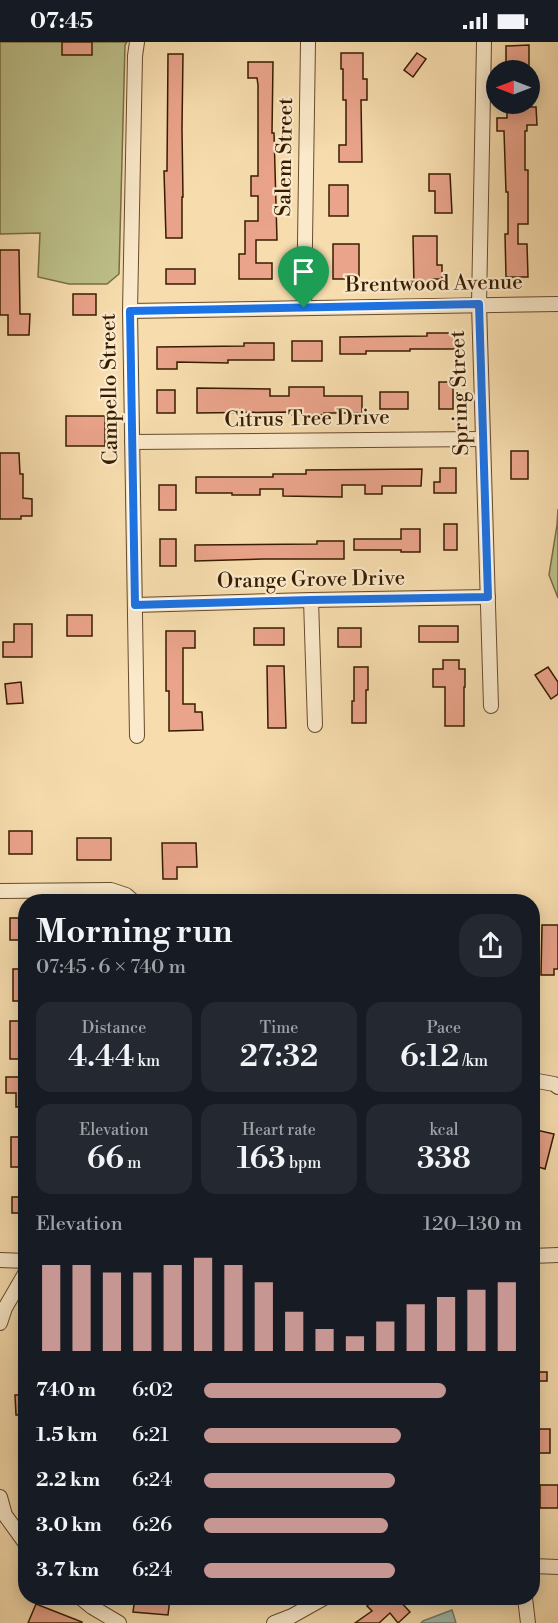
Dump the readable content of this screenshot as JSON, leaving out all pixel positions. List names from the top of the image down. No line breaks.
{"streets":{"street":["Salem Street","Brentwood Avenue","Campello Street","Spring Street","Citrus Tree Drive","Orange Grove Drive"]},"crossings":[["Salem Street","Brentwood Avenue"],["Brentwood Avenue","Campello Street"],["Brentwood Avenue","Spring Street"],["Campello Street","Citrus Tree Drive"],["Campello Street","Orange Grove Drive"],["Spring Street","Citrus Tree Drive"],["Spring Street","Orange Grove Drive"]],"north":"left","page":{"status":"07:45","heading":["Morning run","07:45 · 6 × 740 m"],"stats":[["Distance","4.44 km"],["Time","27:32"],["Pace","6:12 /km"],["Elevation","66 m"],["Heart rate","163 bpm"],["kcal","338"]],"chart":["Elevation","120–130 m"],"list":[{"name":"740 m","note":"6:02"},{"name":"1.5 km","note":"6:21"},{"name":"2.2 km","note":"6:24"},{"name":"3.0 km","note":"6:26"},{"name":"3.7 km","note":"6:24"}]}}
